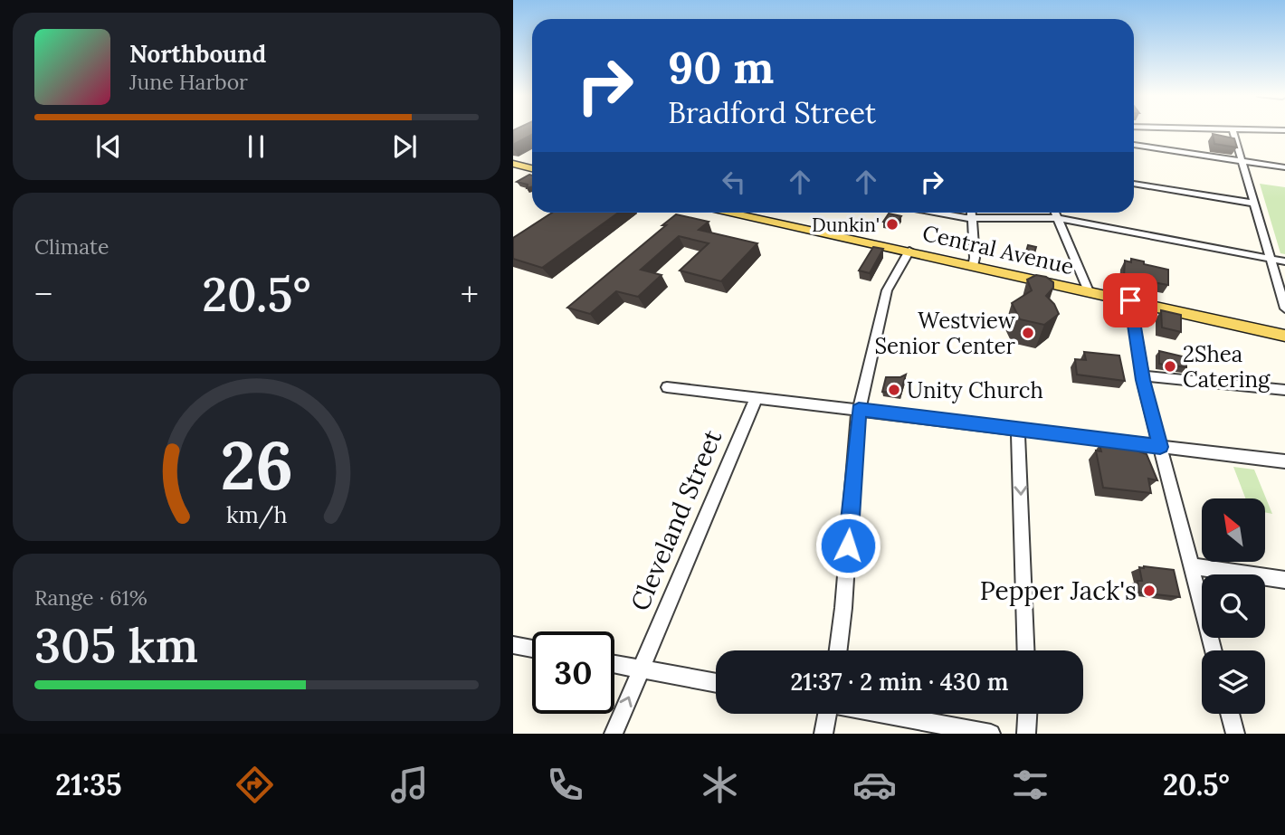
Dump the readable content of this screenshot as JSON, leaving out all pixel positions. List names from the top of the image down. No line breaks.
{"streets":{"main road":["Central Avenue"],"street":["Cleveland Street"]},"places":["Dunkin'","Westview Senior Center","2Shea Catering","Unity Church","Pepper Jack's"],"north":"top left","page":{"turn":["90 m","Bradford Street"],"song":["Northbound","June Harbor"],"tile":["Climate",["Range · 61%","305 km"]],"heat":["−","20.5°","+"],"limit":"30","trip":"21:37 · 2 min · 430 m","tabs":["21:35","20.5°"],"gauge":["26","km/h"]}}
